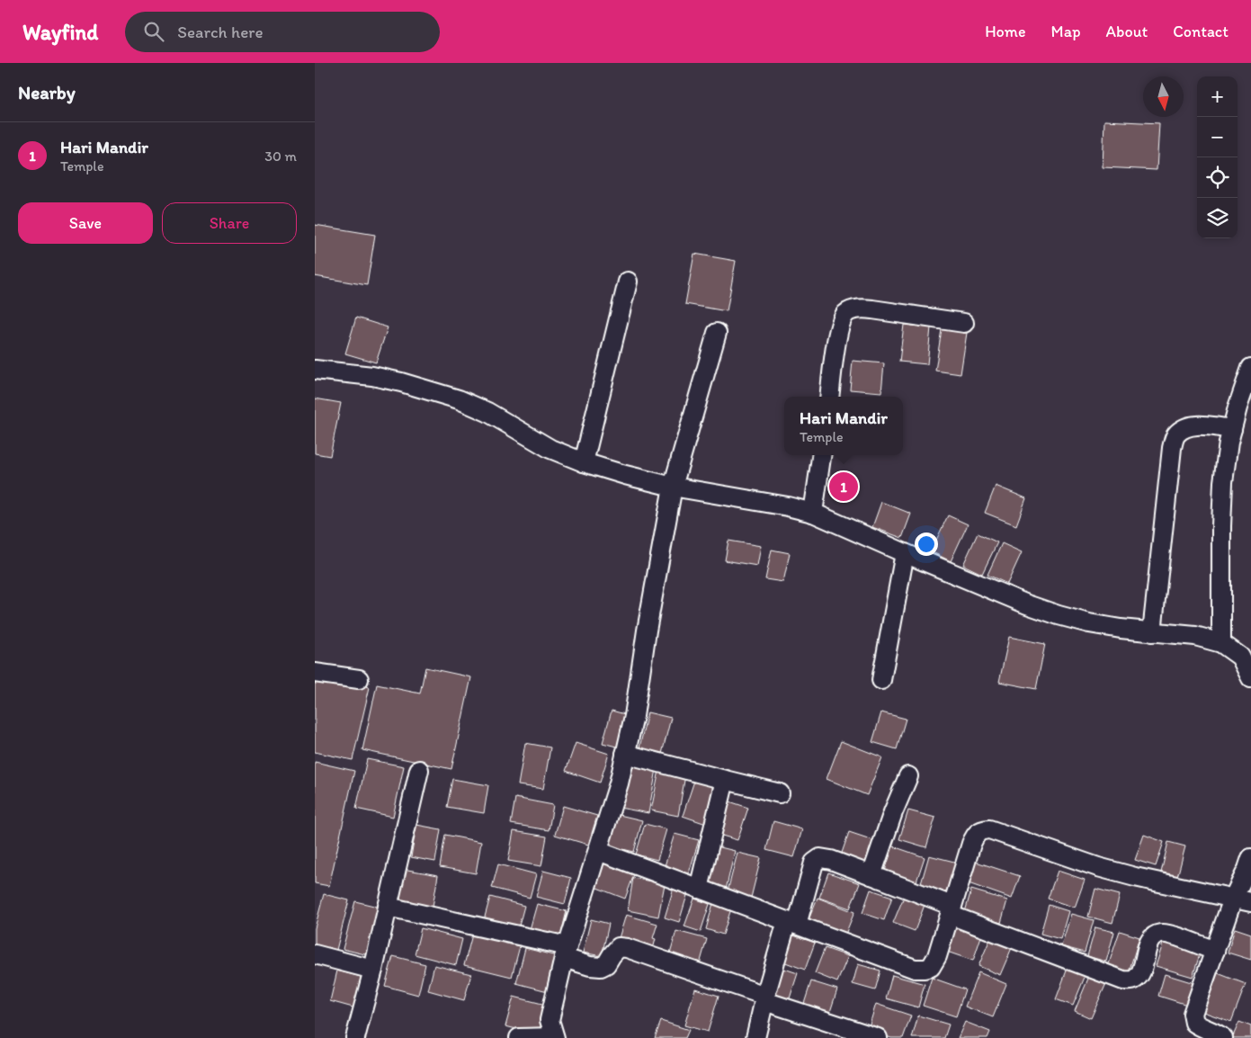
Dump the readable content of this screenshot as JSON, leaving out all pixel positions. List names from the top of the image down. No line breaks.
{"north":"bottom","page":{"header":"Wayfind","search":"Search here","nav":["Home","Map","About","Contact"],"heading":"Nearby","map_buttons":["+","−"],"list":[{"mark":"1","name":"Hari Mandir","note":"Temple","value":"30 m"}],"buttons":["Save","Share"],"popup":["Hari Mandir","Temple"],"pins":"1"}}
